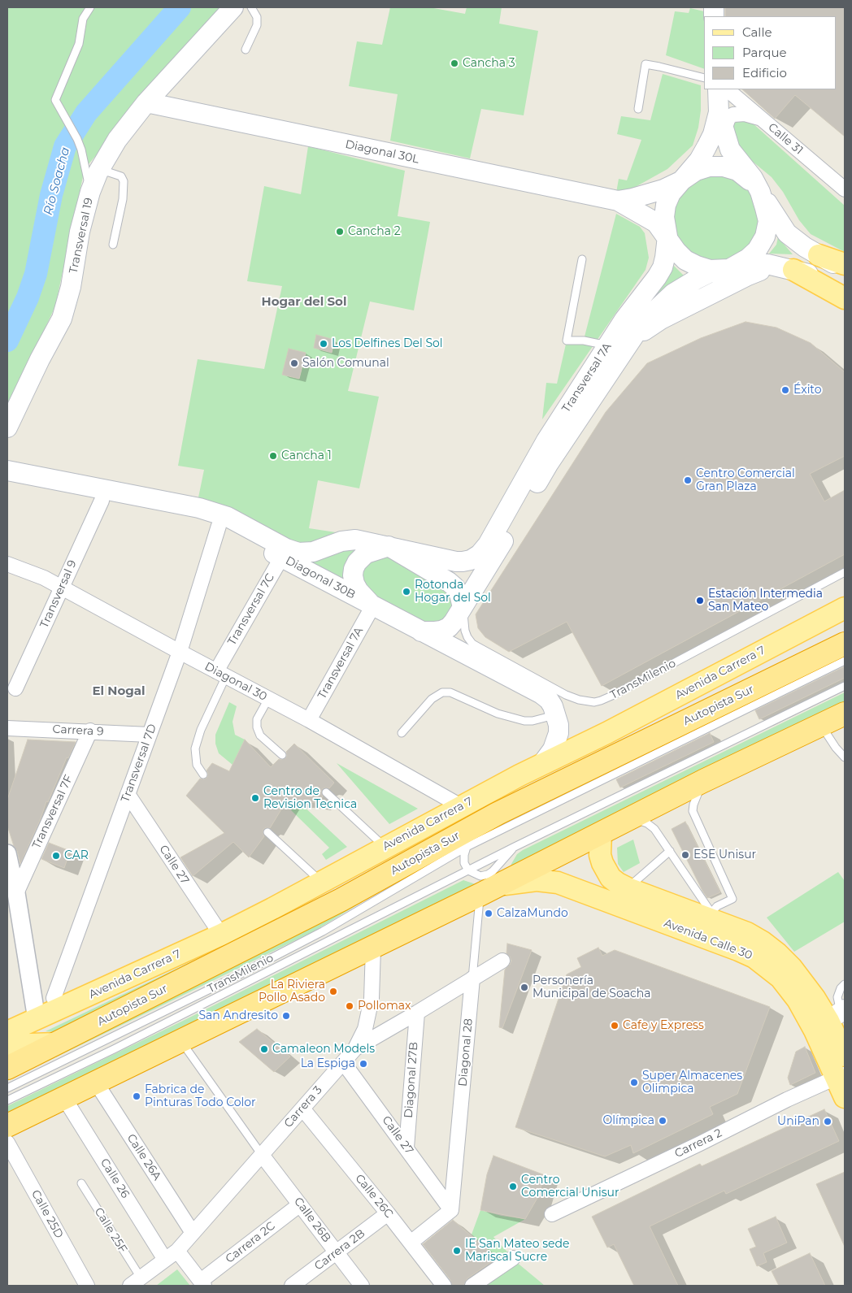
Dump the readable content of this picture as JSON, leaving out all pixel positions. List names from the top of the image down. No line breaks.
{"streets":{"highway":["Autopista Sur"],"main road":["Diagonal 30L","Transversal 19","Transversal 7A","Diagonal 30B","Avenida Carrera 7","Avenida Calle 30"],"street":["Calle 31","Transversal 9","Transversal 7C","Diagonal 30","Carrera 9","Transversal 7D","Transversal 7F","Calle 27","Diagonal 28","Diagonal 27B","Carrera 3","Carrera 2","Calle 26A","Calle 26","Calle 26C","Calle 25D","Calle 26B","Carrera 2C","Carrera 2B"],"lane":["TransMilenio","Calle 25F"]},"crossings":[["Diagonal 30L","Transversal 19"],["Transversal 7A","Diagonal 30B"],["Transversal 7A","TransMilenio"],["Transversal 7A","Diagonal 30"],["Diagonal 30B","Transversal 9"],["Diagonal 30B","Transversal 7C"],["Diagonal 30B","Avenida Carrera 7"],["Diagonal 30B","Transversal 7D"],["Transversal 9","Diagonal 30"],["Transversal 7C","Diagonal 30"],["Avenida Carrera 7","Diagonal 30"],["Avenida Carrera 7","Calle 27"],["Diagonal 30","Transversal 7D"],["Carrera 9","Transversal 7D"],["Carrera 9","Transversal 7F"],["Transversal 7D","Calle 27"],["Calle 27","Diagonal 28"],["Calle 27","Diagonal 27B"],["Calle 27","Carrera 3"],["Avenida Calle 30","Carrera 2"],["Diagonal 28","Carrera 3"],["Diagonal 27B","Carrera 3"],["Carrera 3","Calle 26A"],["Carrera 3","Calle 26"],["Carrera 3","Calle 26C"],["Carrera 3","Calle 26B"],["Carrera 3","Calle 25F"],["Calle 26C","Carrera 2B"],["Calle 26B","Carrera 2C"],["Calle 26B","Carrera 2B"]],"districts":["Hogar del Sol","El Nogal"],"water":["Río Soacha"],"places":["Cancha 3","Cancha 2","Los Delfines Del Sol","Salón Comunal","Éxito","Cancha 1","Centro Comercial Gran Plaza","Rotonda Hogar del Sol","Estación Intermedia San Mateo","Centro de Revision Tecnica","ESE Unisur","CAR","CalzaMundo","Personería Municipal de Soacha","La Riviera Pollo Asado","Pollomax","San Andresito","Cafe y Express","Camaleon Models","La Espiga","Super Almacenes Olimpica","Fabrica de Pinturas Todo Color","Olímpica","UniPan","Centro Comercial Unisur","IE San Mateo sede Mariscal Sucre"],"legend":["Calle","Parque","Edificio"]}
